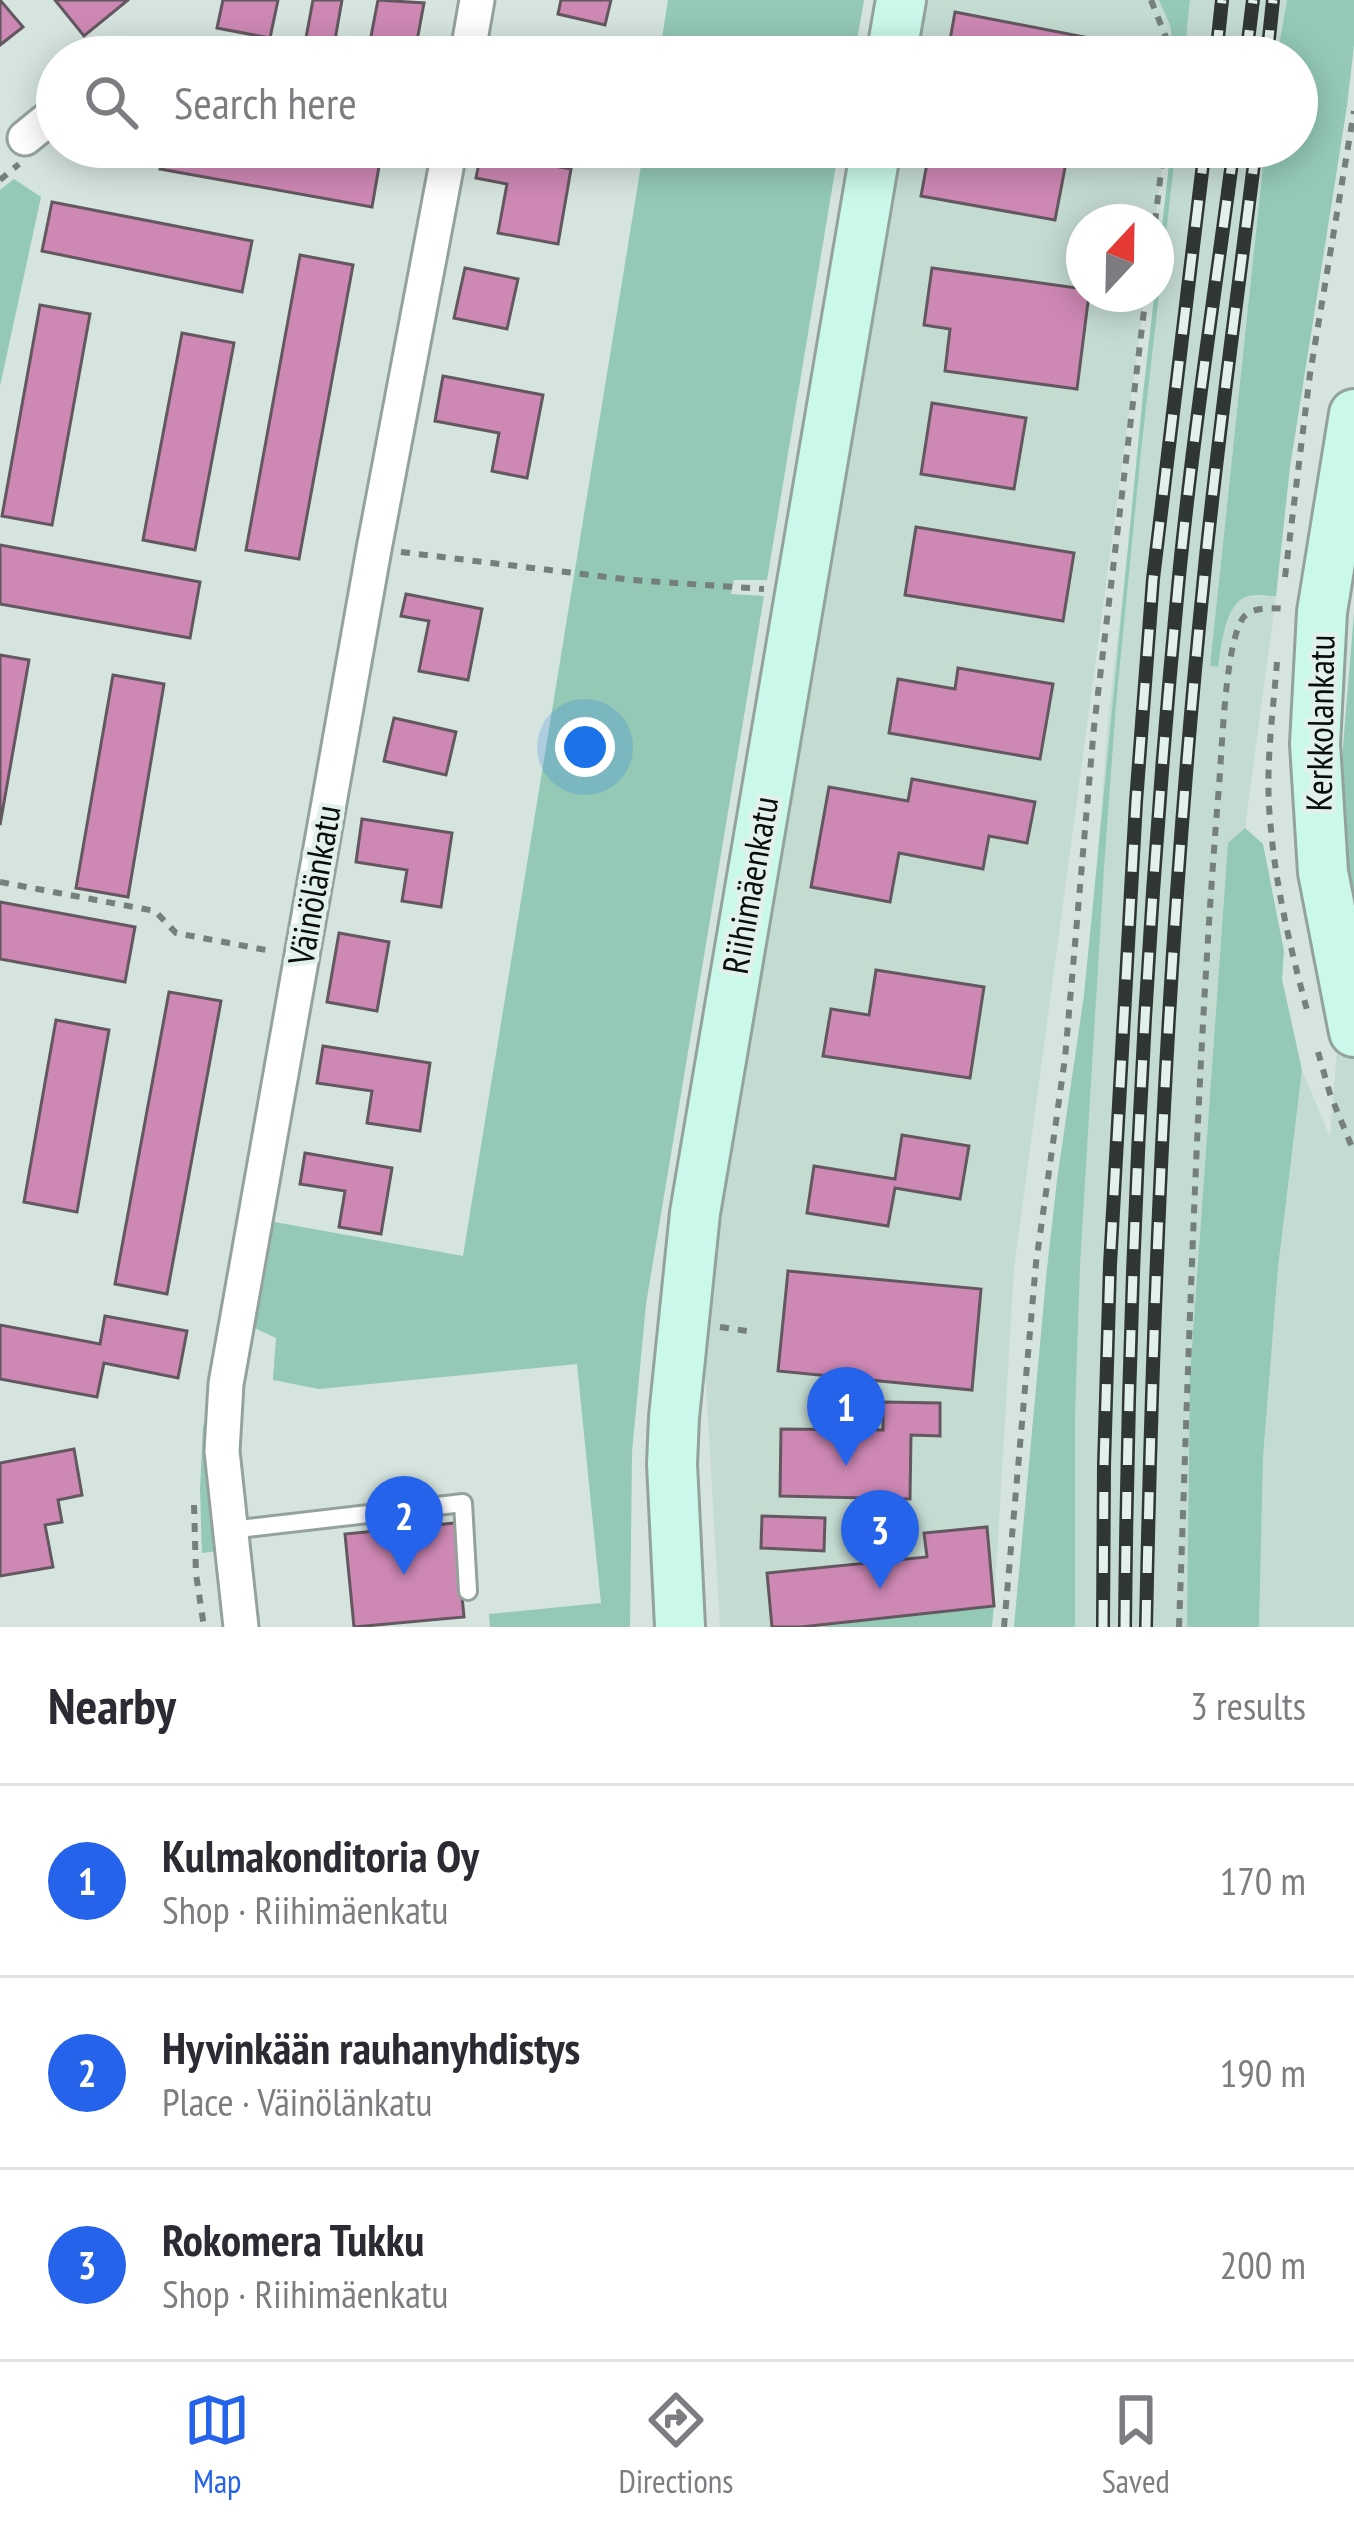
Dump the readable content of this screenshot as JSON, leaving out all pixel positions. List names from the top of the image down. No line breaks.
{"streets":{"street":["Kerkkolankatu","Väinölänkatu","Riihimäenkatu"]},"north":"top","page":{"search":"Search here","pins":["1","2","3"],"heading":["Nearby","3 results"],"list":[{"mark":"1","name":"Kulmakonditoria Oy","note":"Shop · Riihimäenkatu","value":"170 m"},{"mark":"2","name":"Hyvinkään rauhanyhdistys","note":"Place · Väinölänkatu","value":"190 m"},{"mark":"3","name":"Rokomera Tukku","note":"Shop · Riihimäenkatu","value":"200 m"}],"nav":["Map","Directions","Saved"]}}
